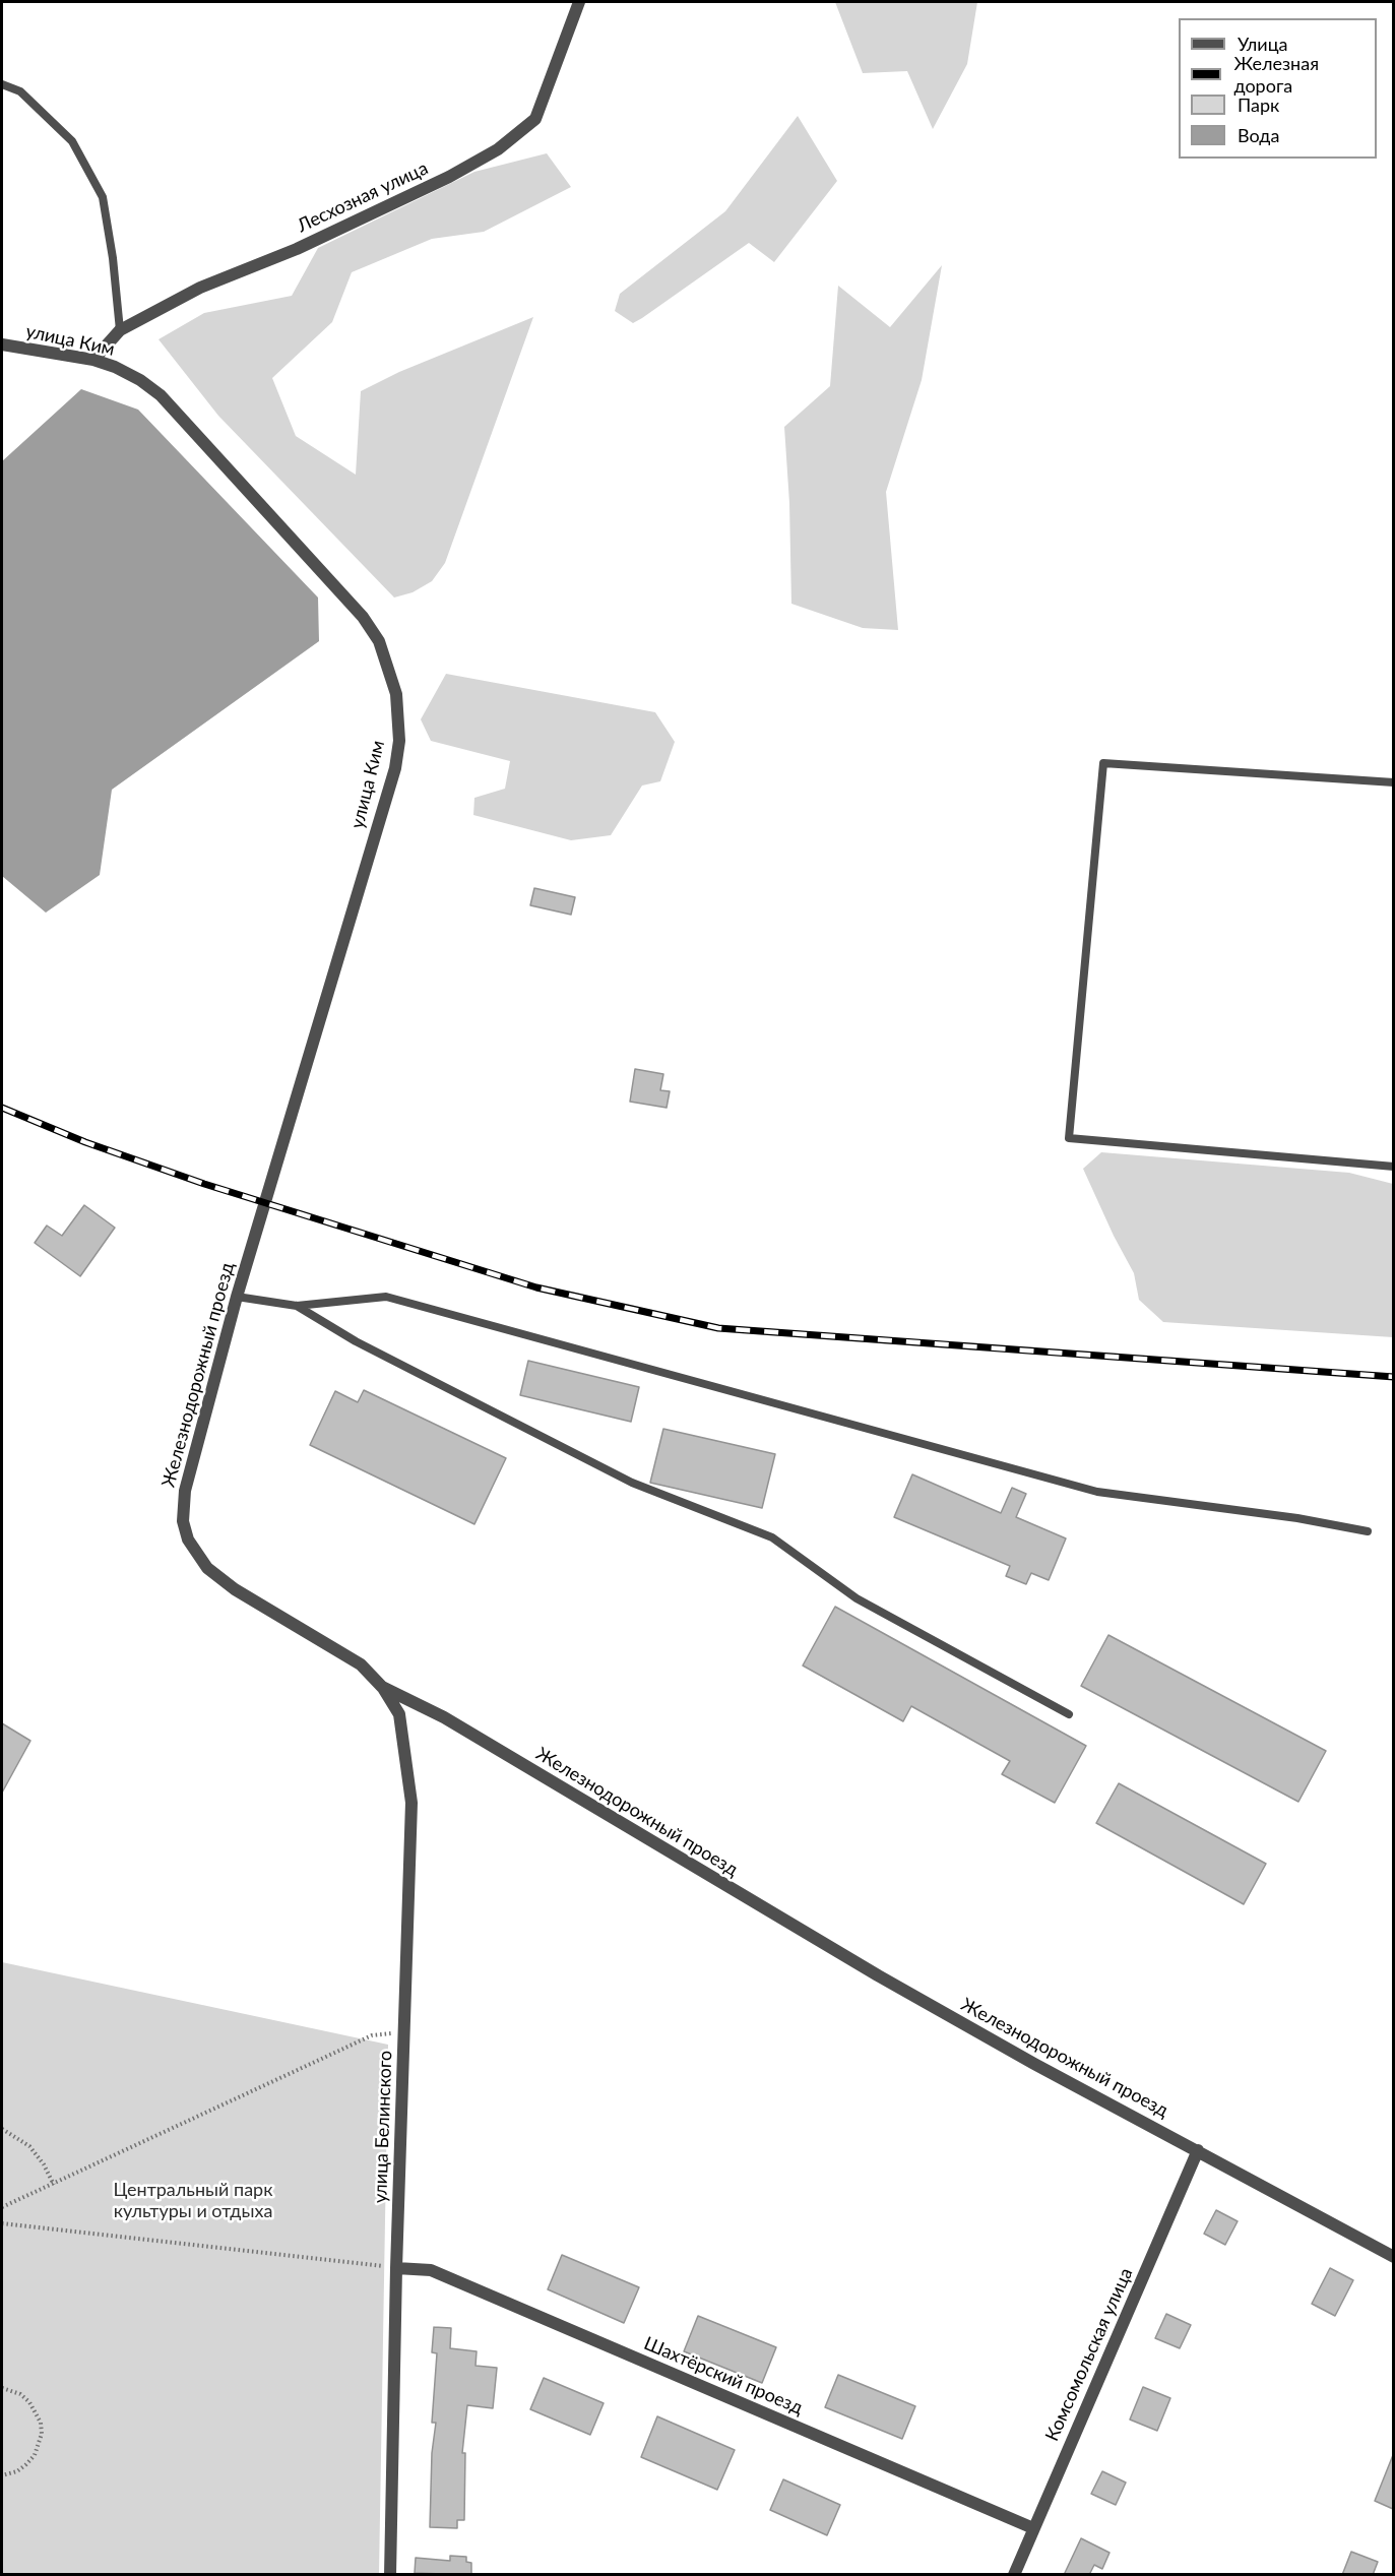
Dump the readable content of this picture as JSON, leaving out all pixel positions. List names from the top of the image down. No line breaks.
{"streets":{"street":["Лесхозная улица","улица Ким","Железнодорожный проезд","улица Белинского","Комсомольская улица","Шахтёрский проезд"]},"crossings":[["Лесхозная улица","улица Ким"],["улица Ким","Железнодорожный проезд"],["Железнодорожный проезд","улица Белинского"],["Железнодорожный проезд","Комсомольская улица"],["улица Белинского","Шахтёрский проезд"],["Комсомольская улица","Шахтёрский проезд"]],"parks":["Центральный парк культуры и отдыха"],"legend":["Улица","Железная дорога","Парк","Вода"]}
